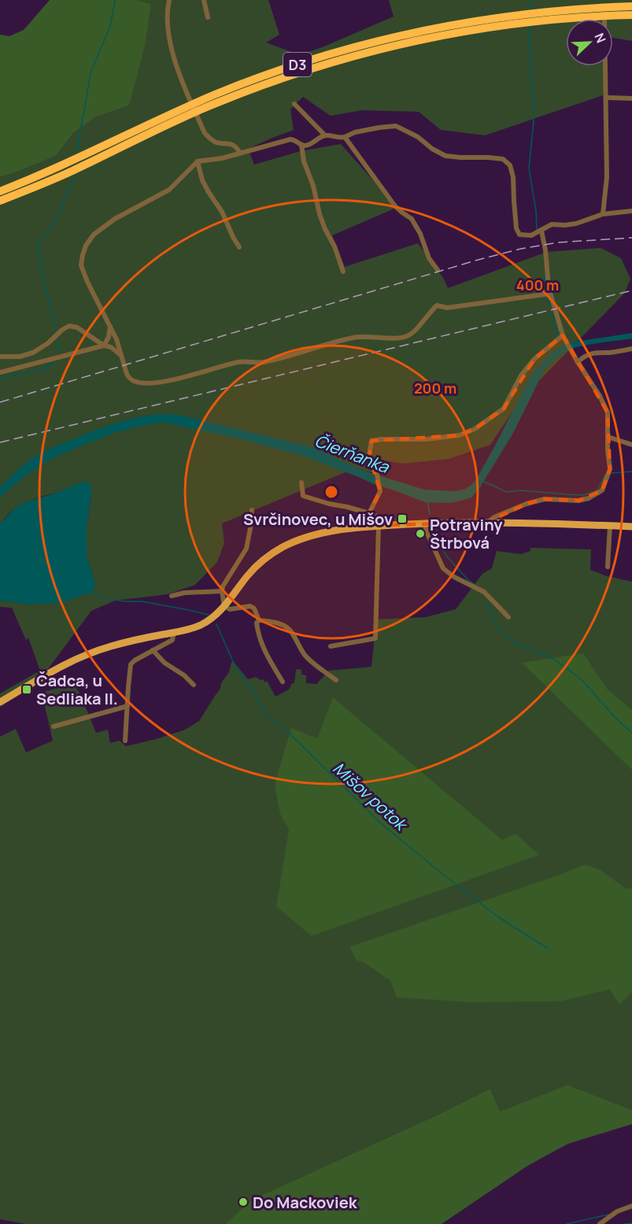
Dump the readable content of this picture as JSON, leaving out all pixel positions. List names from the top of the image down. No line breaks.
{"streets":{"highway":["D3"]},"water":["Čierňanka","Mišov potok"],"places":{"transit":["Svrčinovec, u Mišov","Čadca, u Sedliaka II."],"other":["Potraviny Štrbová","Do Mackoviek"]},"north":"top right","rings":["400 m","200 m"]}
